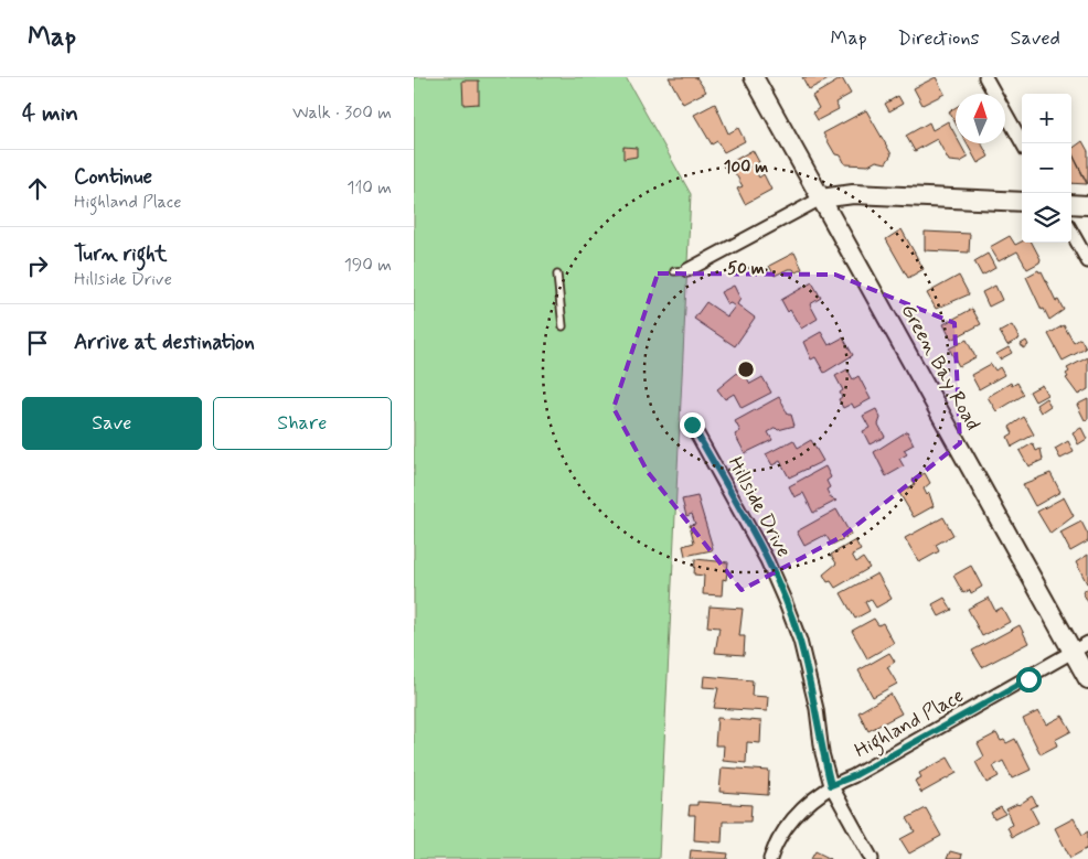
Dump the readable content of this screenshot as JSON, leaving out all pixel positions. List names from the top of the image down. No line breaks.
{"streets":{"main road":["Green Bay Road"],"street":["Hillside Drive","Highland Place"]},"crossings":[["Green Bay Road","Highland Place"],["Hillside Drive","Highland Place"]],"north":"top","page":{"header":"Map","nav":["Map","Directions","Saved"],"heading":["4 min","Walk · 300 m"],"map_buttons":["+","−"],"list":[["Continue","Highland Place","110 m"],["Turn right","Hillside Drive","190 m"],"Arrive at destination"],"buttons":["Save","Share"]},"rings":["100 m","50 m"]}
